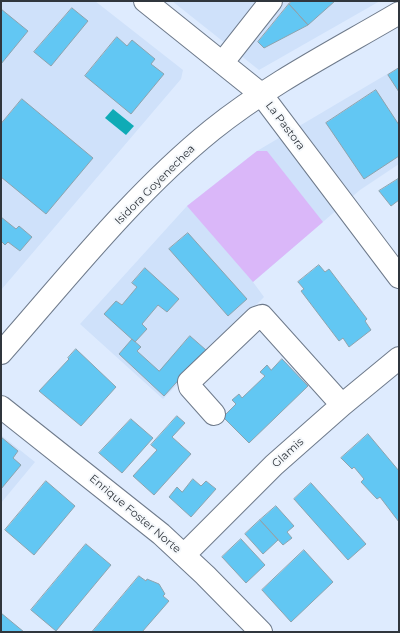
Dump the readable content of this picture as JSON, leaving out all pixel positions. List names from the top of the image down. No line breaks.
{"streets":{"street":["La Pastora","Isidora Goyenechea","Glamis","Enrique Foster Norte"]},"crossings":[["La Pastora","Isidora Goyenechea"],["Glamis","Enrique Foster Norte"]]}
